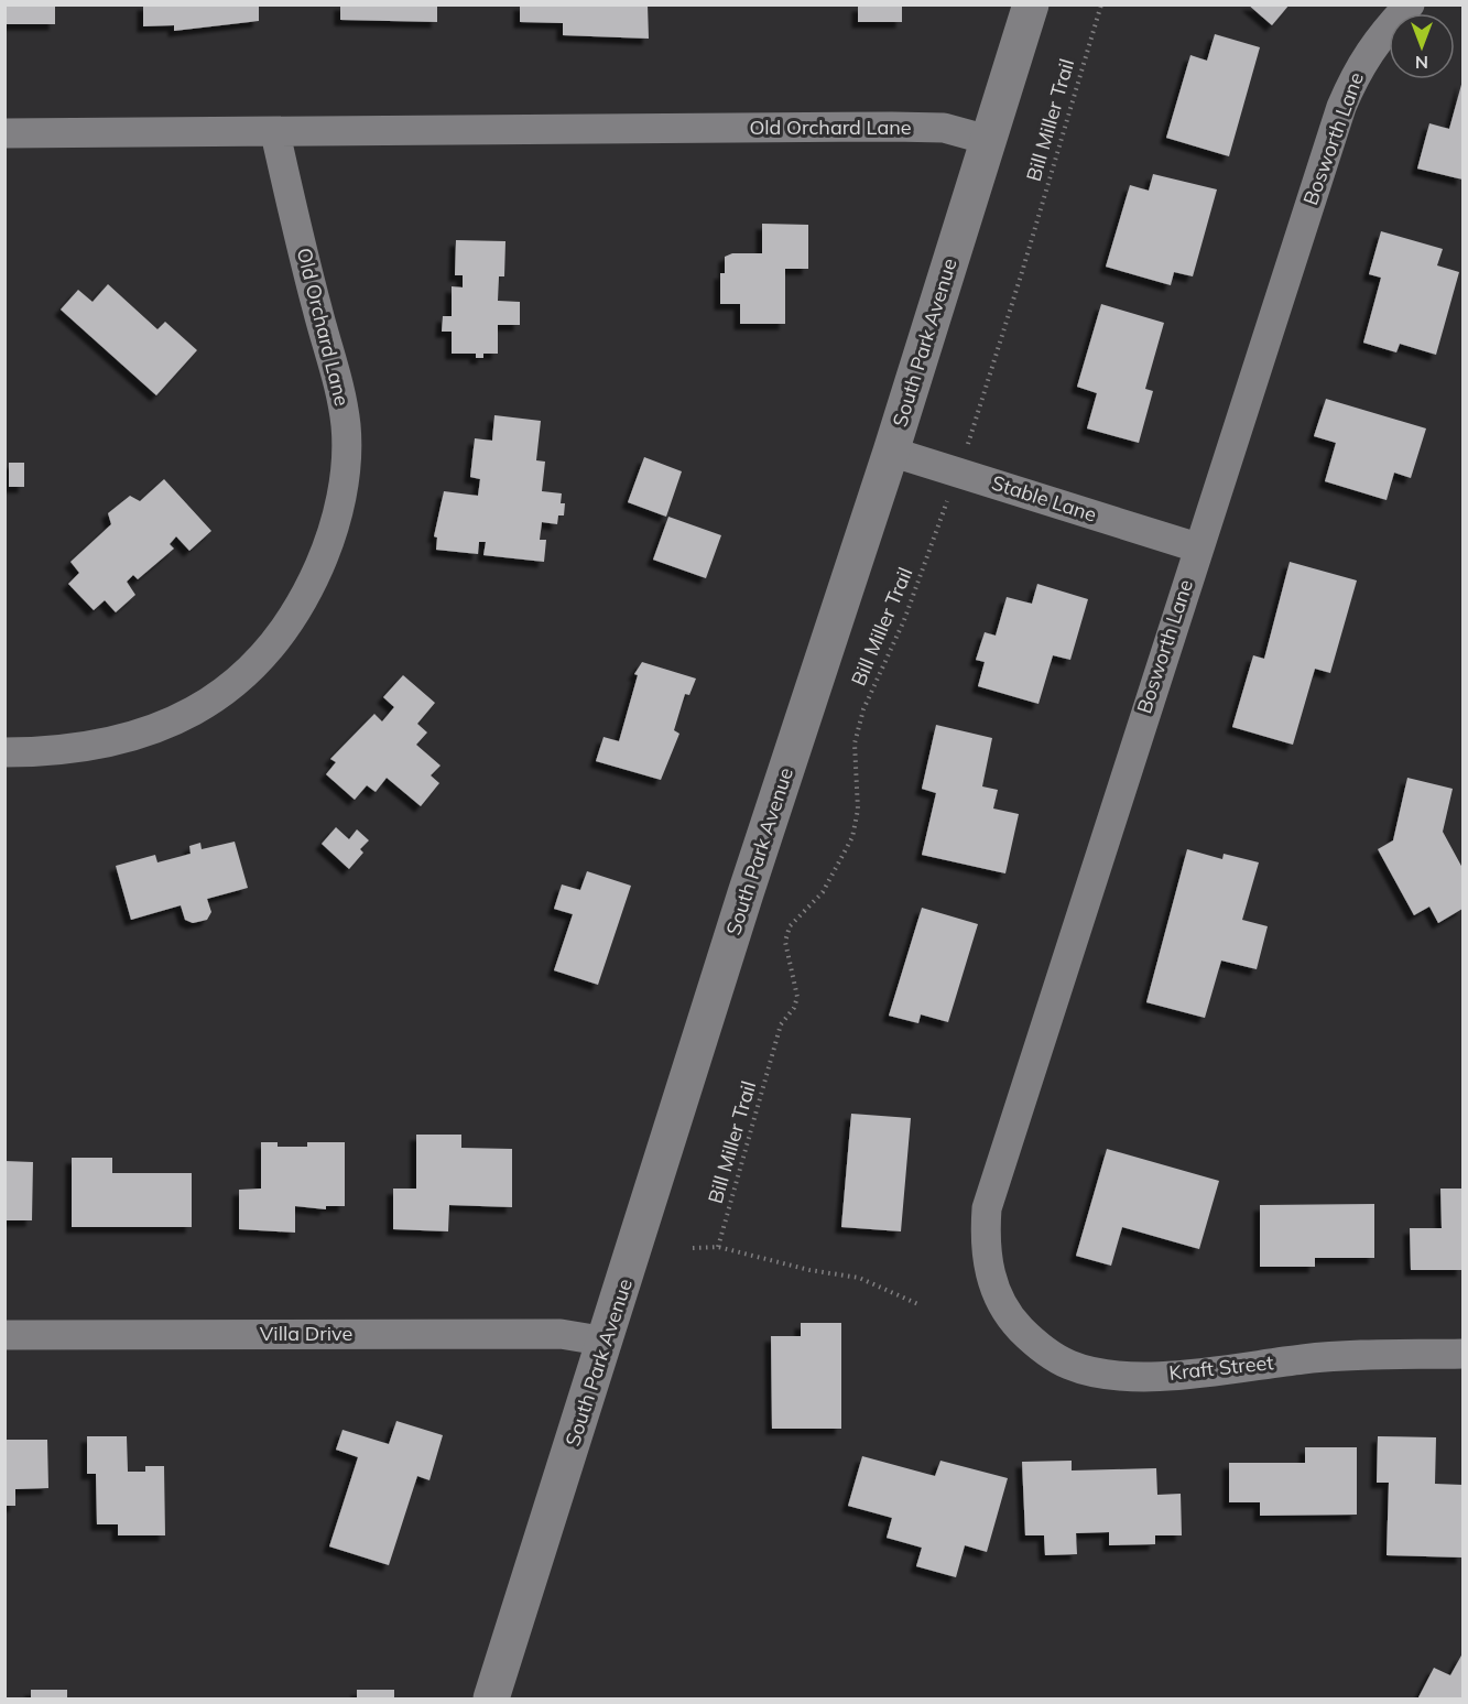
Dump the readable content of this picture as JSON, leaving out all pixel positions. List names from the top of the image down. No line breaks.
{"streets":{"main road":["South Park Avenue"],"street":["Old Orchard Lane","Bosworth Lane","Stable Lane","Villa Drive","Kraft Street"],"path":["Bill Miller Trail"]},"crossings":[["Bill Miller Trail","Stable Lane"],["Old Orchard Lane","South Park Avenue"],["Bosworth Lane","Stable Lane"],["Bosworth Lane","Kraft Street"],["South Park Avenue","Stable Lane"],["South Park Avenue","Villa Drive"]],"north":"bottom"}
